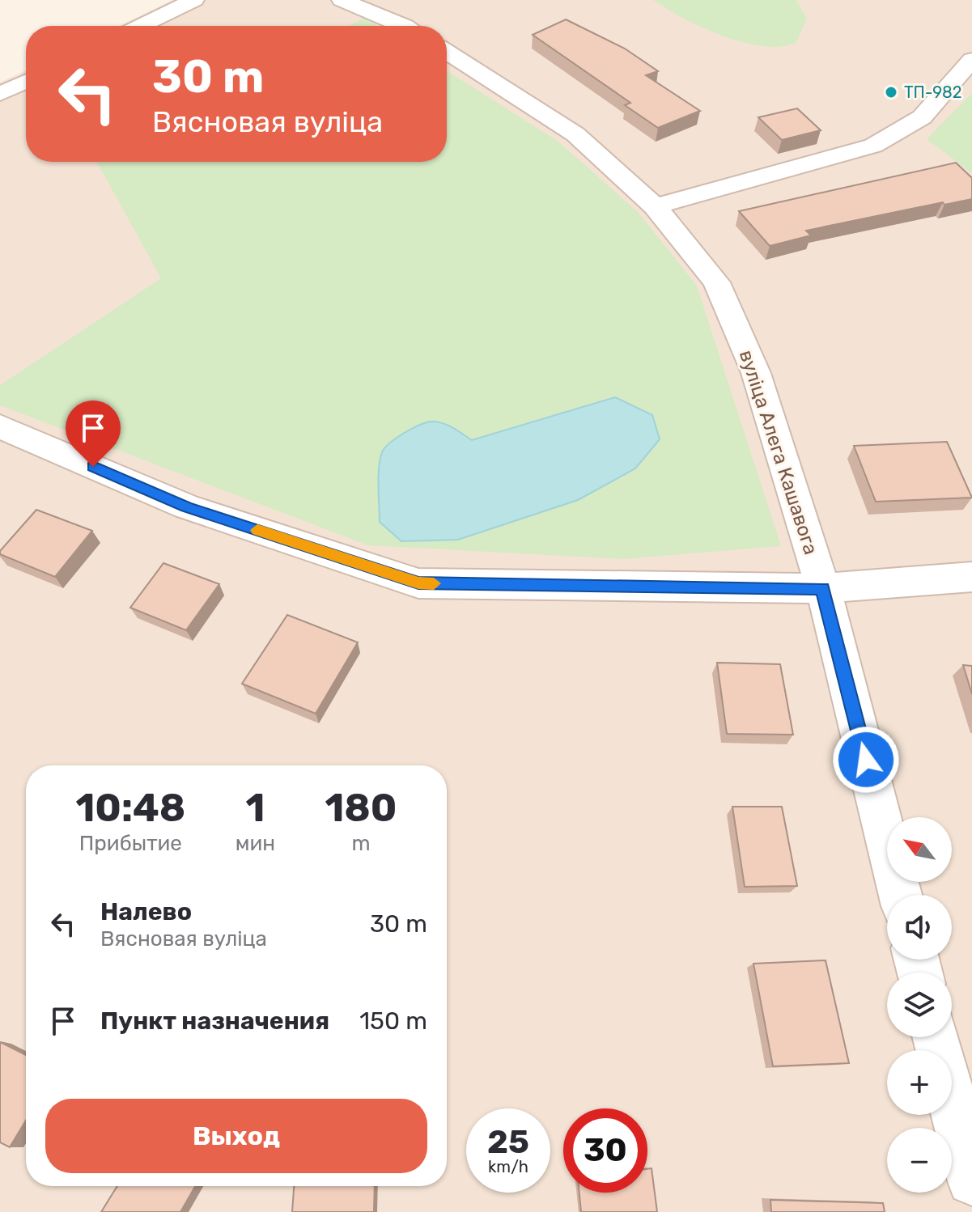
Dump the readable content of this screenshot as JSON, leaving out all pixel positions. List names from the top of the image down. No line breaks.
{"streets":{"street":["вуліца Алега Кашавога"]},"places":["ТП-982"],"north":"top left","page":{"turn":["30 m","Вясновая вуліца"],"eta":["10:48","Прибытие","1","мин","180","m"],"map_buttons":["+","−"],"list":[{"name":"Налево","note":"Вясновая вуліца","value":"30 m"},{"name":"Пункт назначения","value":"150 m"}],"buttons":"Выход","speed":"25 km/h","limit":"30"}}
